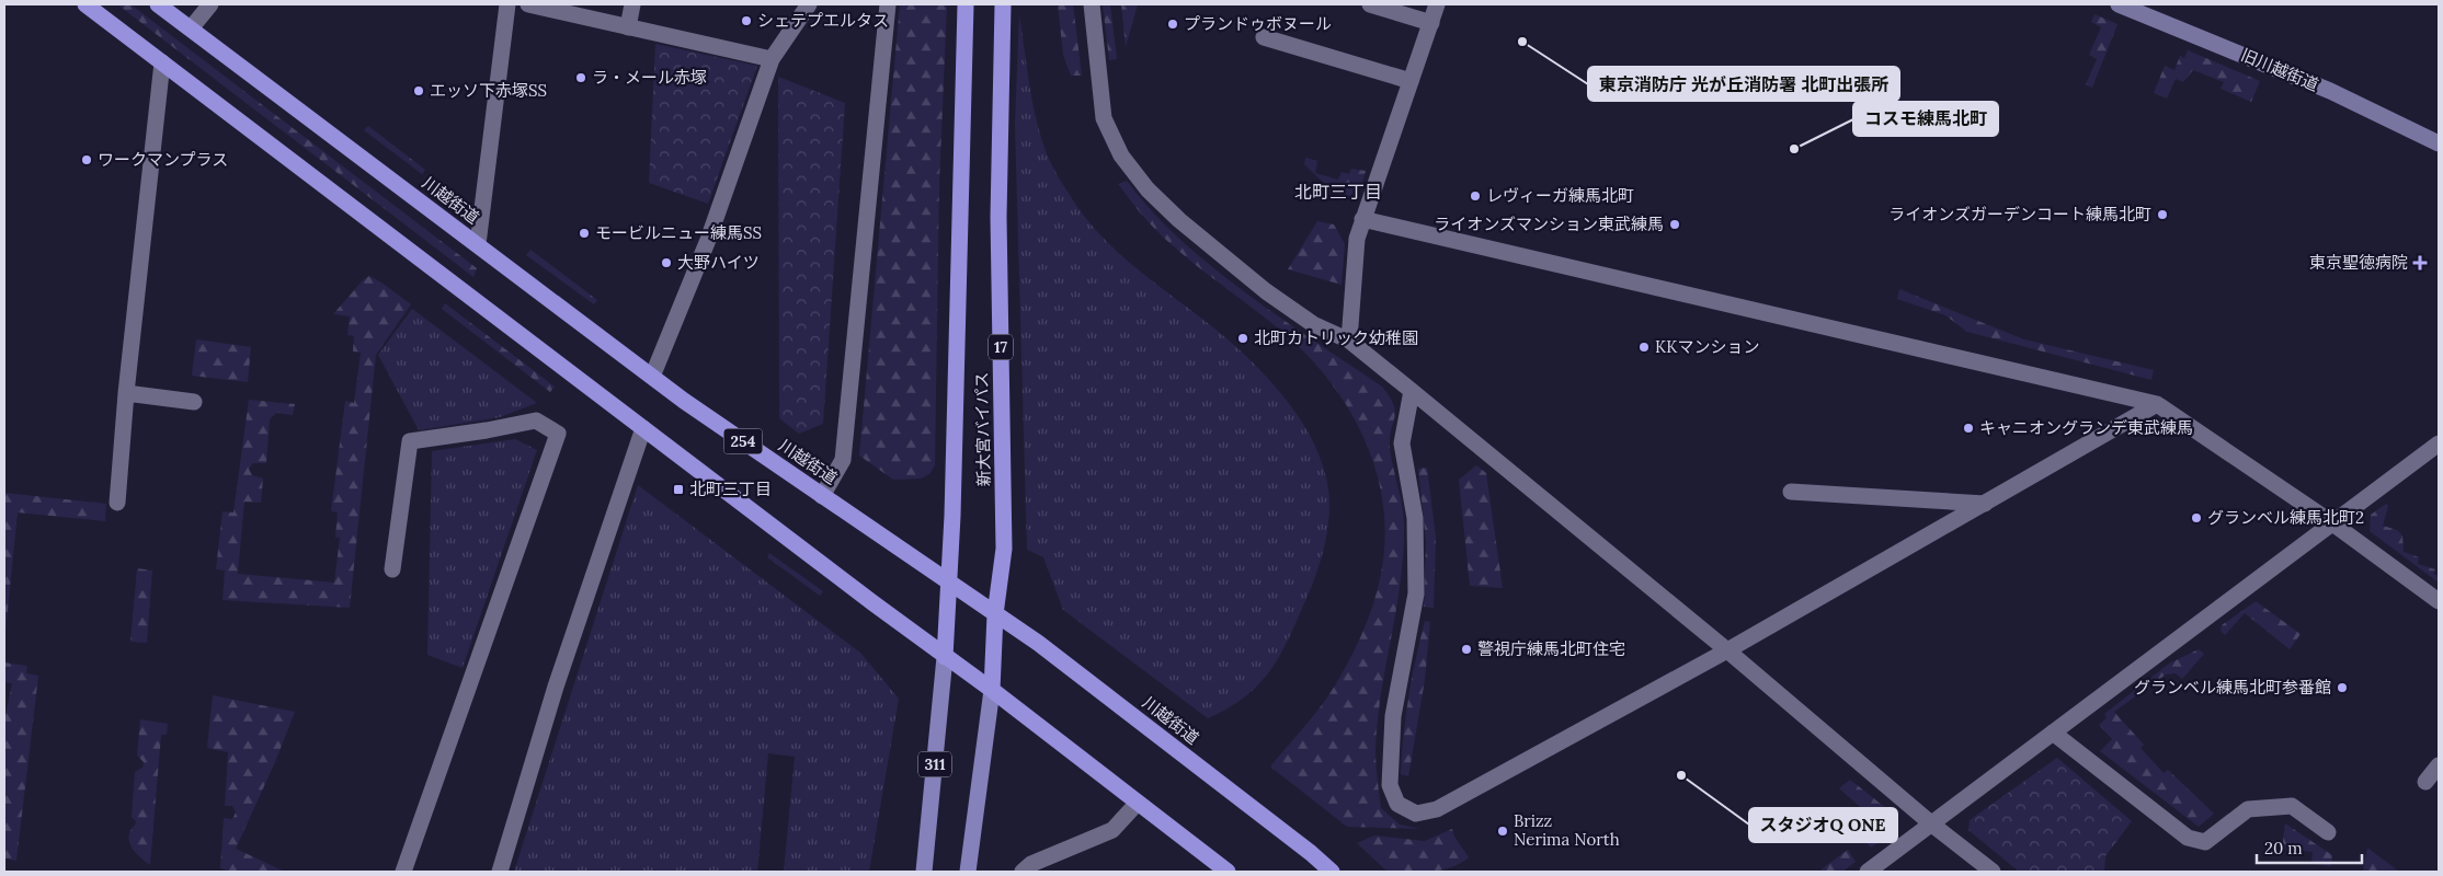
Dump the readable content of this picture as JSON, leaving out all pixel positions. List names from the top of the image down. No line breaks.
{"streets":{"highway":["川越街道","17","新大宮バイパス","254"],"main road":["311"],"street":["旧川越街道"]},"crossings":[["川越街道","新大宮バイパス"],["新大宮バイパス","311"]],"districts":["北町三丁目"],"places":{"other":["シェテプエルタス","プランドゥボヌール","東京消防庁 光が丘消防署 北町出張所","ラ・メール赤塚","エッソ下赤塚SS","コスモ練馬北町","ワークマンプラス","レヴィーガ練馬北町","ライオンズガーデンコート練馬北町","ライオンズマンション東武練馬","モービルニュー練馬SS","大野ハイツ","北町カトリック幼稚園","KKマンション","キャニオングランデ東武練馬","グランベル練馬北町2","警視庁練馬北町住宅","グランベル練馬北町参番館","スタジオQ ONE","Brizz Nerima North"],"health":["東京聖徳病院"],"transit":["北町三丁目"]},"scale_bar":"20 m"}
